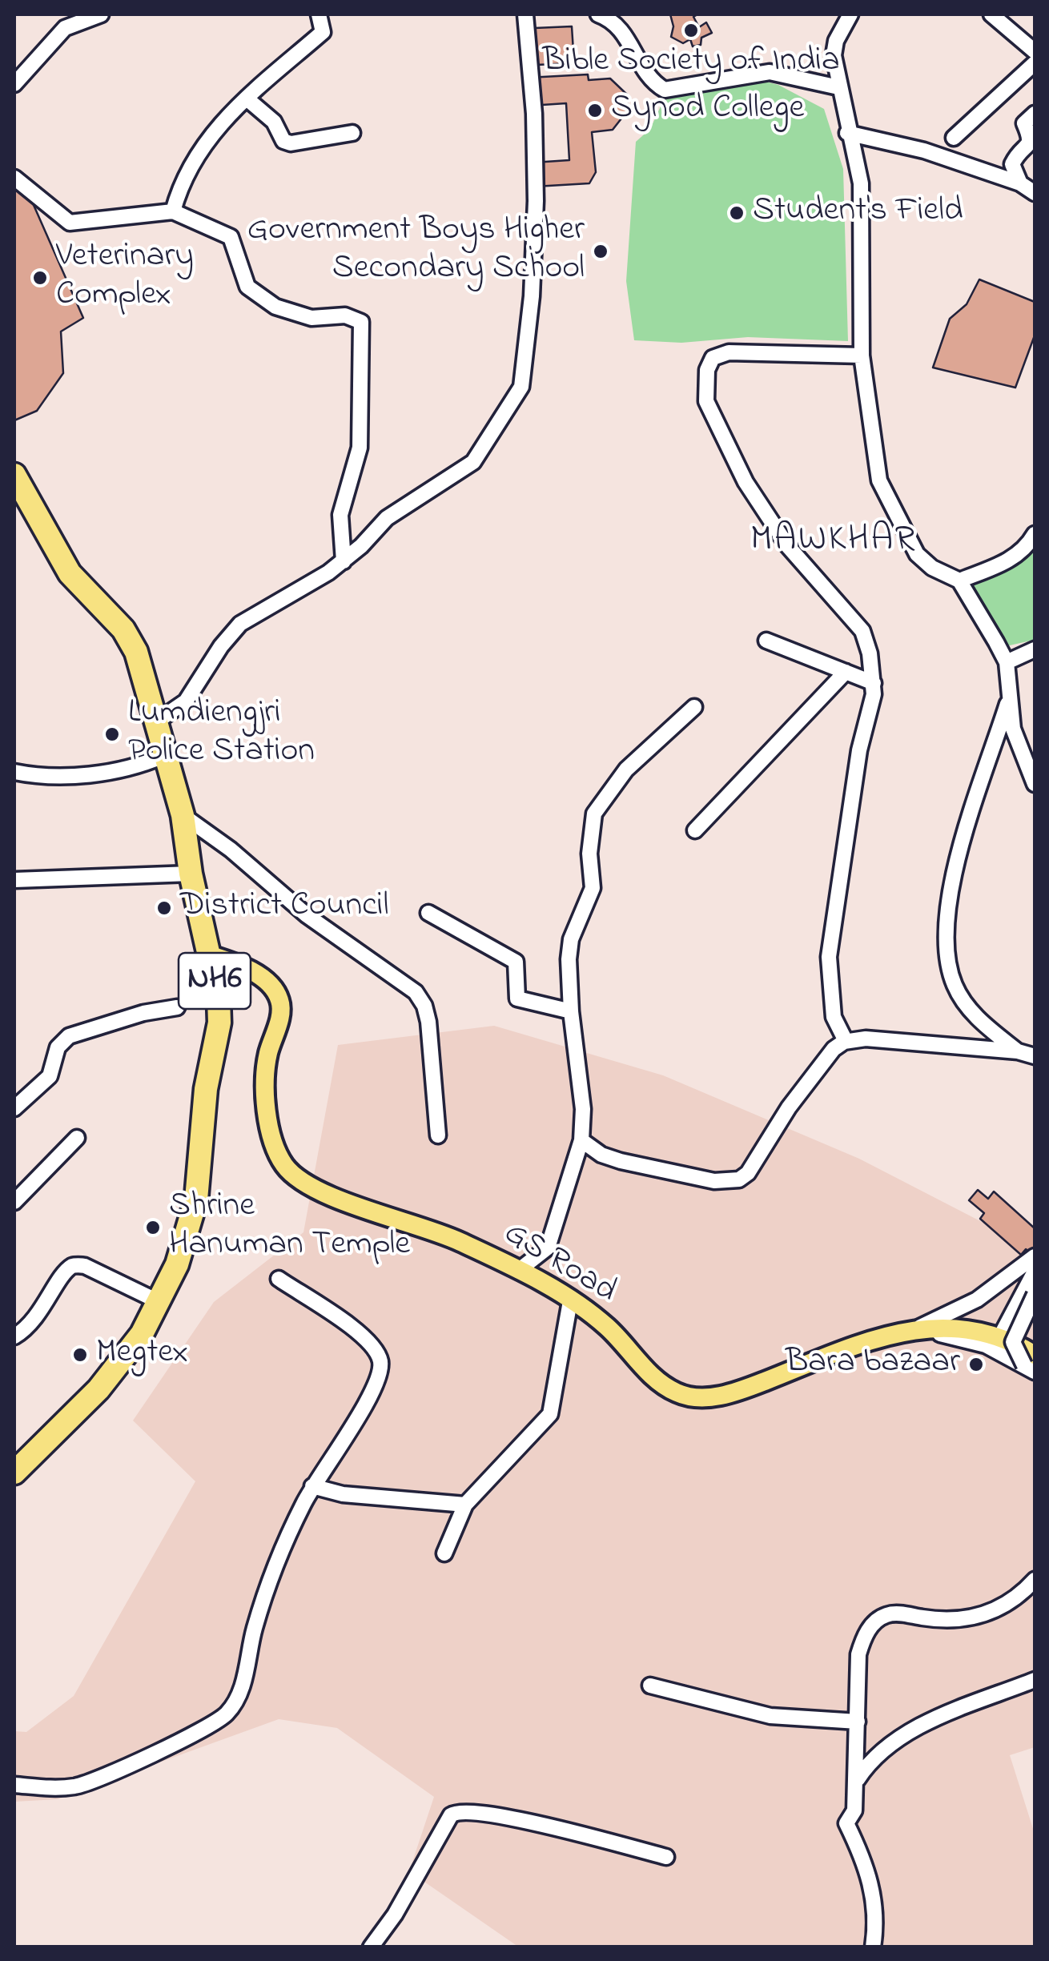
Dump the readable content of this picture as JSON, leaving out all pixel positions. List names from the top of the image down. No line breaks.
{"streets":{"highway":["NH6"],"main road":["GS Road"]},"crossings":[["NH6","GS Road"]],"districts":["MAWKHAR"],"places":["Bible Society of India","Synod College","Student's Field","Government Boys Higher Secondary School","Veterinary Complex","Lumdiengjri Police Station","District Council","Shrine Hanuman Temple","Megtex","Bara bazaar"]}
